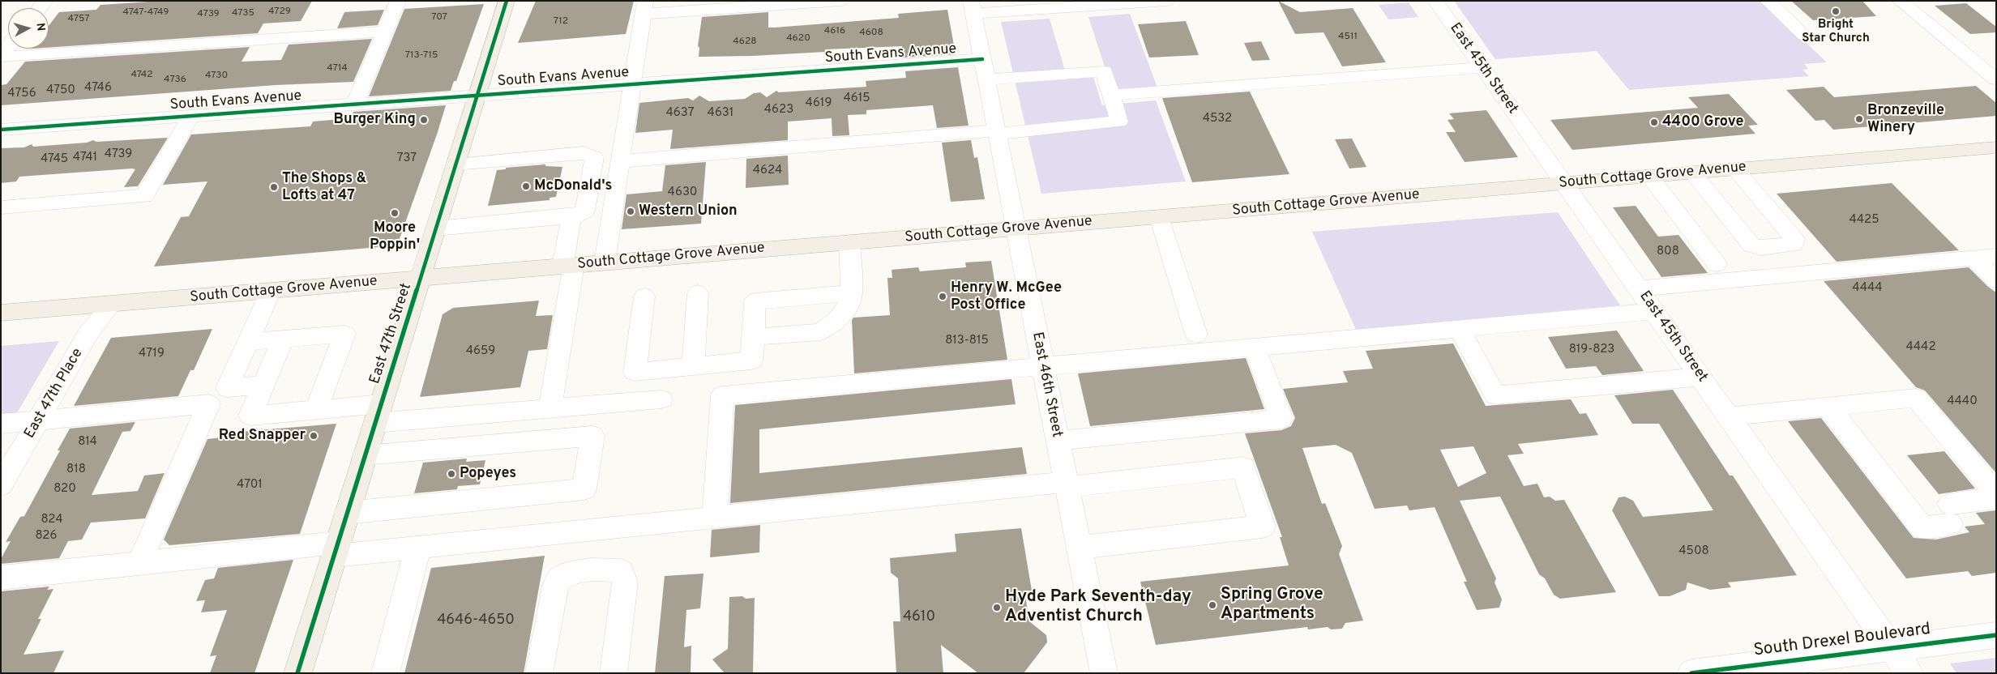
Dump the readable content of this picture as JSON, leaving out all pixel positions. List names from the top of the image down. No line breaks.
{"streets":{"main road":["South Cottage Grove Avenue","East 47th Street"],"street":["South Evans Avenue","East 45th Street","East 46th Street","East 47th Place","South Drexel Boulevard"]},"crossings":[["South Evans Avenue","East 47th Street"],["South Evans Avenue","East 46th Street"],["East 45th Street","South Cottage Grove Avenue"],["East 45th Street","South Drexel Boulevard"],["South Cottage Grove Avenue","East 47th Street"],["South Cottage Grove Avenue","East 46th Street"],["South Cottage Grove Avenue","East 47th Place"]],"places":["Bright Star Church","Bronzeville Winery","Burger King","4400 Grove","McDonald's","The Shops & Lofts at 47","Western Union","Moore Poppin'","Henry W. McGee Post Office","Red Snapper","Popeyes","Spring Grove Apartments","Hyde Park Seventh-day Adventist Church"],"house_numbers":["4729","4747-4749","4735","4739","707","4757","712","4616","4608","4511","4620","4628","713-715","4714","4742","4730","4736","4746","4750","4756","4615","4619","4623","4637","4631","4532","4739","4741","737","4745","4624","4630","4425","808","4444","813-815","4442","819-823","4659","4719","4440","814","818","4701","820","824","826","4508","4610","4646-4650"],"north":"right"}
